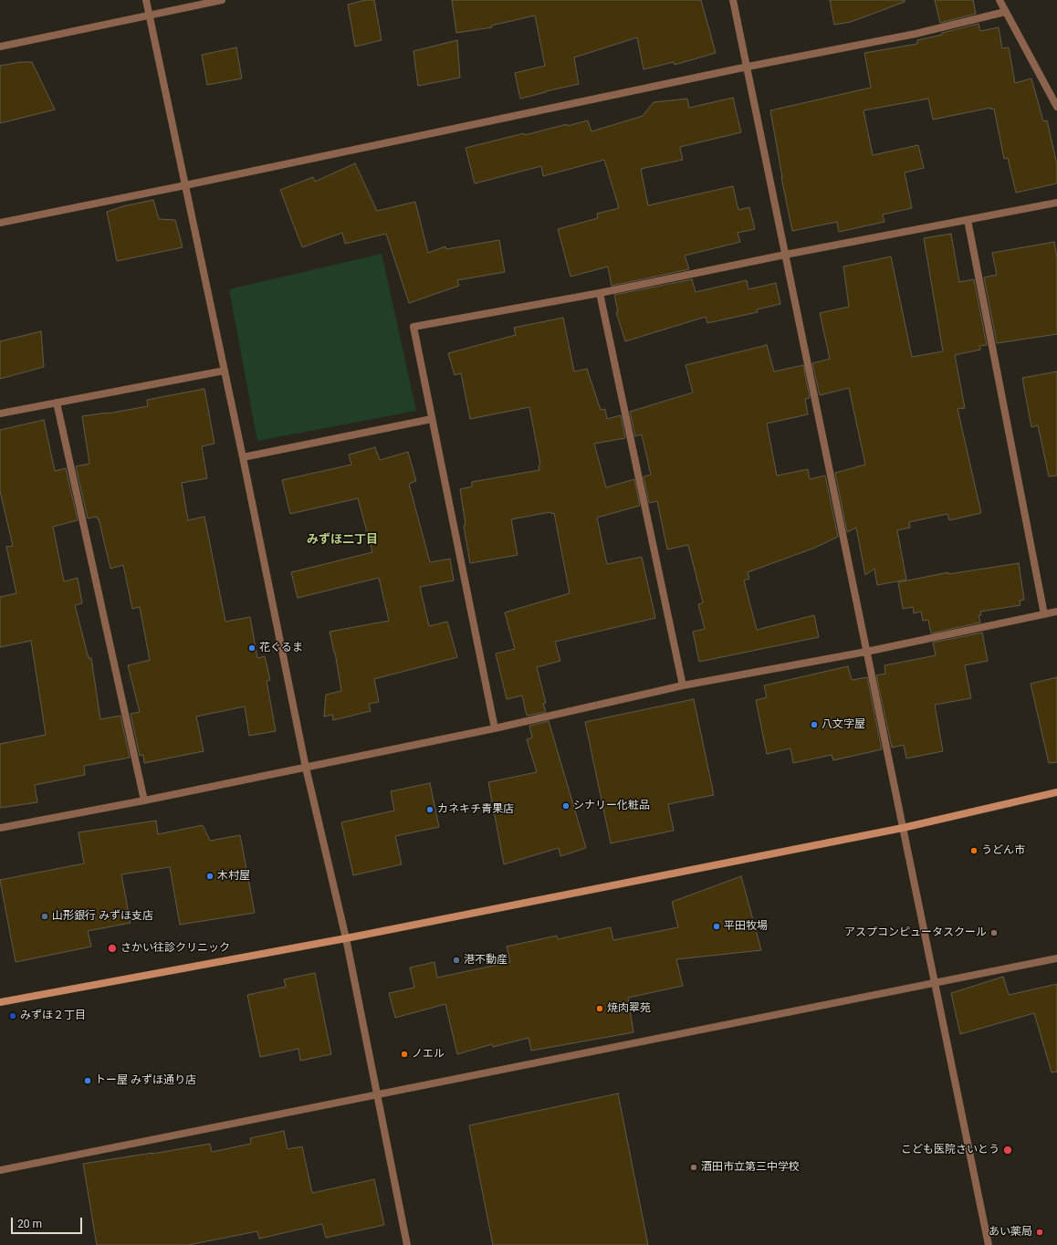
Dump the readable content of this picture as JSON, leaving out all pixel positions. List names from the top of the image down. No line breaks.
{"districts":["みずほ二丁目"],"places":["花ぐるま","八文字屋","シナリー化粧品","カネキチ青果店","うどん市","木村屋","山形銀行 みずほ支店","平田牧場","アスプコンピュータスクール","さかい往診クリニック","港不動産","焼肉翠苑","みずほ２丁目","ノエル","トー屋 みずほ通り店","こども医院さいとう","酒田市立第三中学校","あい薬局"],"scale_bar":"20 m"}
